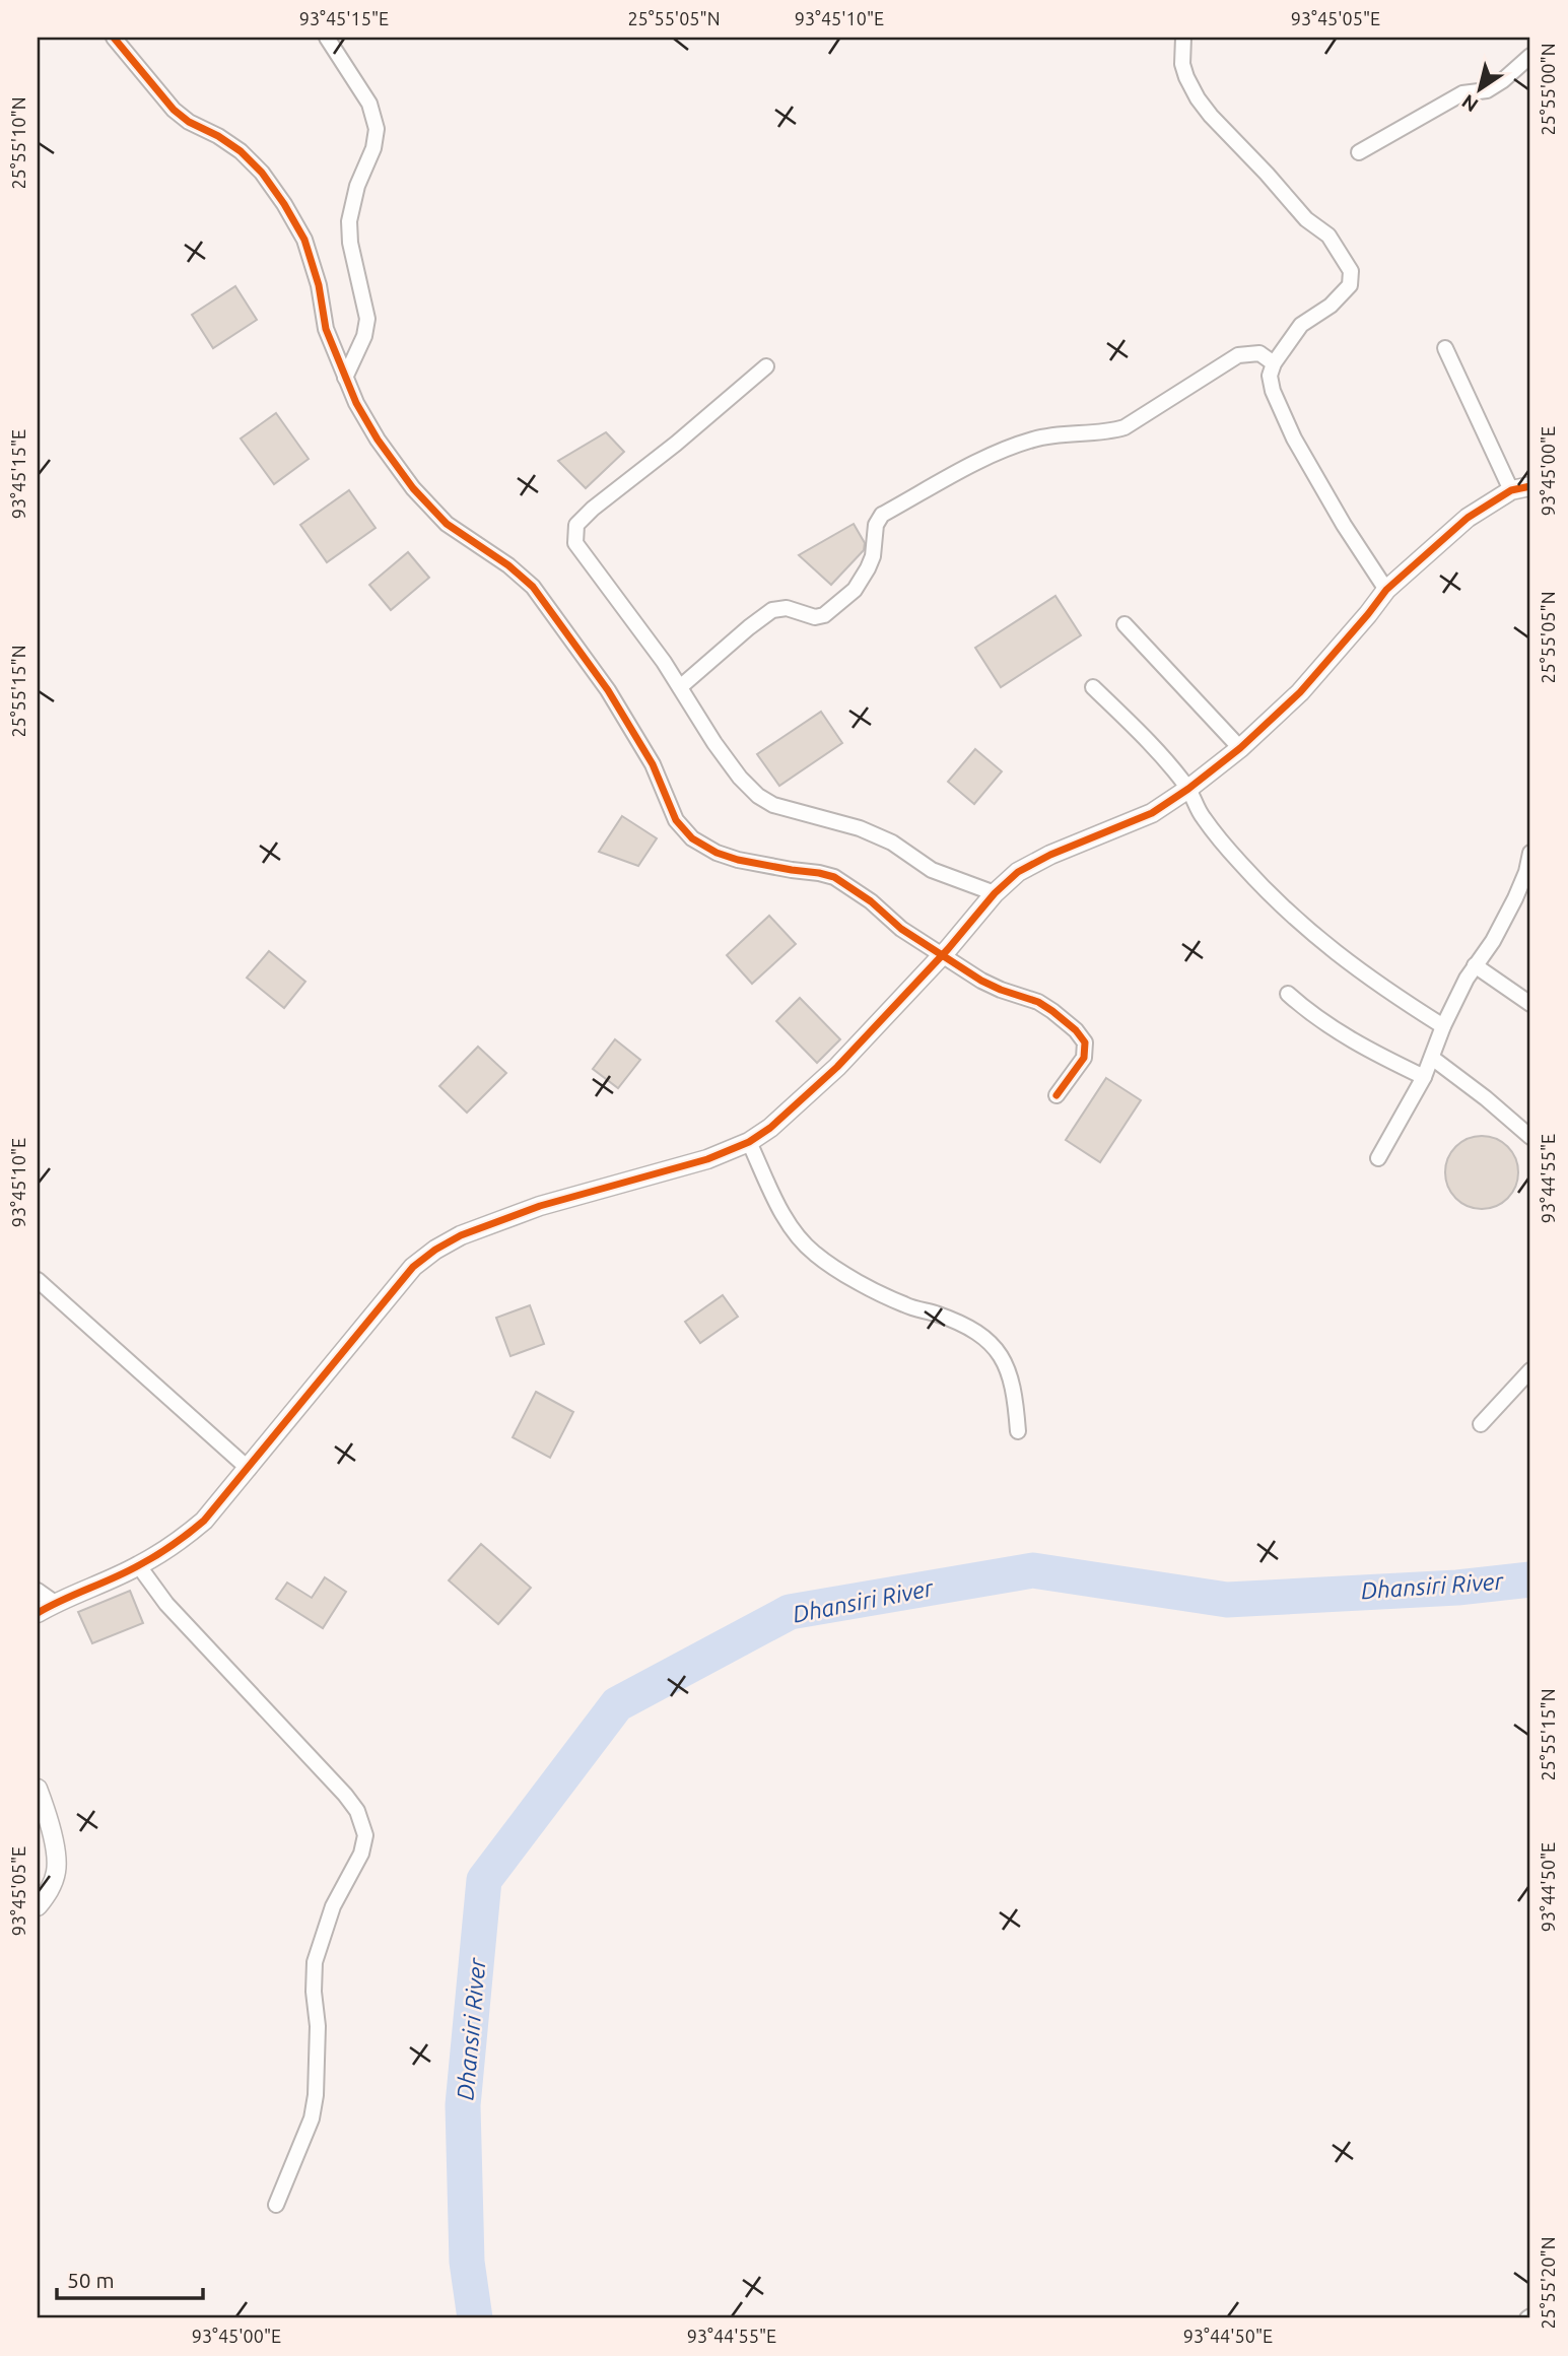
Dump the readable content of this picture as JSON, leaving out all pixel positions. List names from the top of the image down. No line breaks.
{"water":["Dhansiri River"],"scale_bar":"50 m","north":"bottom left","coordinates":["93°45'15\"E","25°55'05\"N","93°45'10\"E","93°45'05\"E","25°55'00\"N","25°55'10\"N","93°45'00\"E","25°55'15\"N","93°44'55\"E","93°44'50\"E","25°55'20\"N"]}
